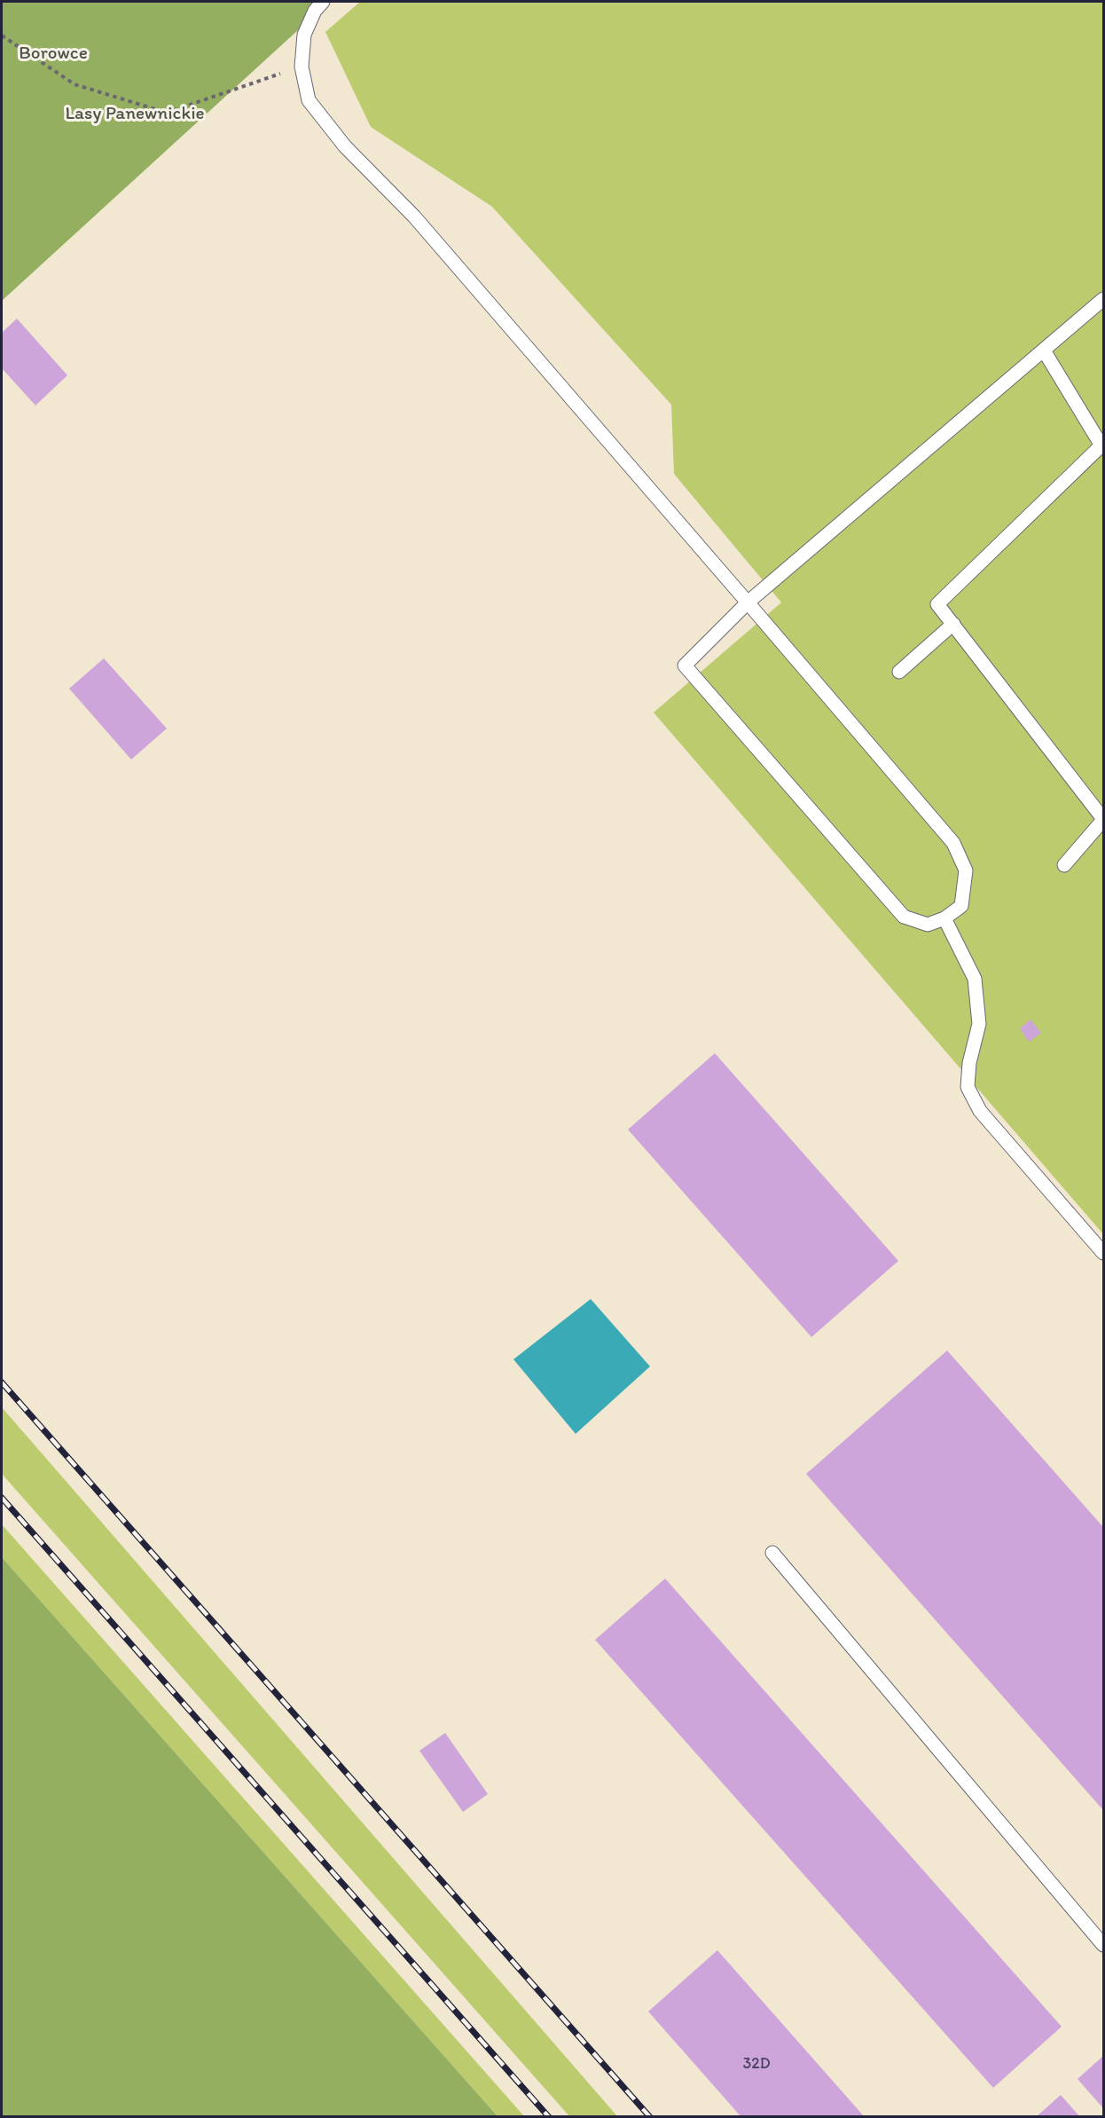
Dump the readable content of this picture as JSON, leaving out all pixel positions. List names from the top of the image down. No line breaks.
{"parks":["Borowce","Lasy Panewnickie"],"house_numbers":["32D"]}
